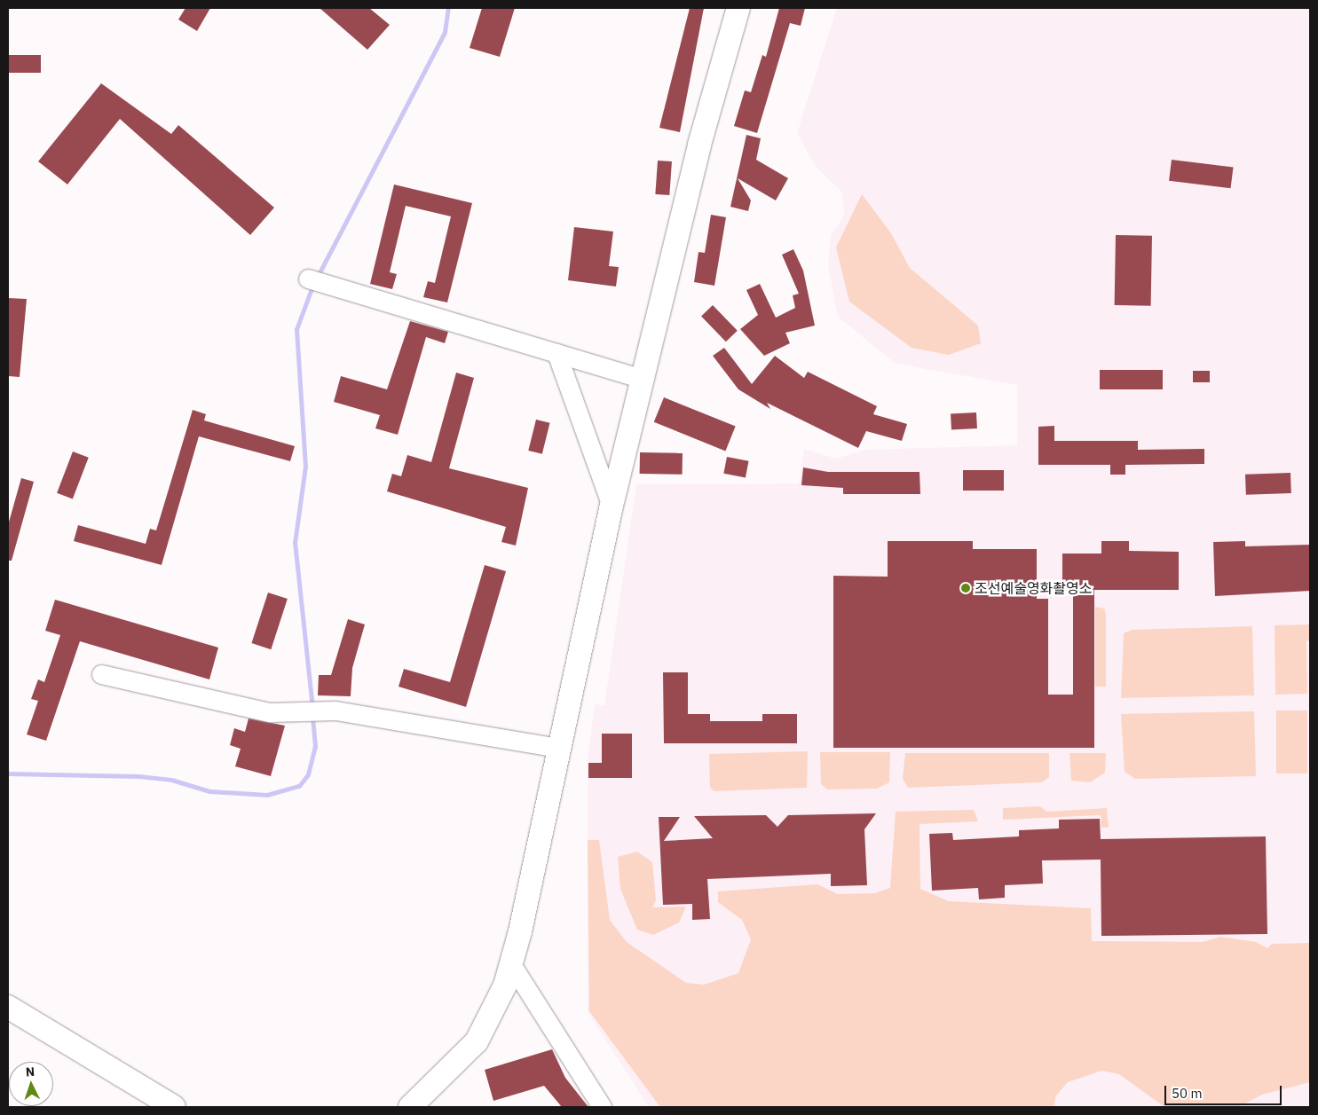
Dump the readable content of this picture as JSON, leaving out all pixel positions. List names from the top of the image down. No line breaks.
{"places":["조선예술영화촬영소"],"scale_bar":"50 m","north":"top"}
